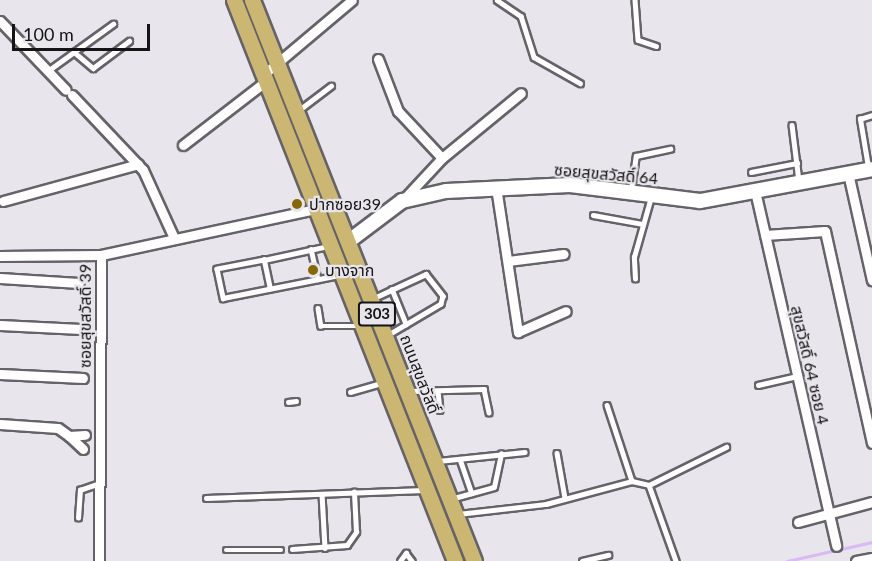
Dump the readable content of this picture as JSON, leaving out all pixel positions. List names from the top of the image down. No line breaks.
{"streets":{"main road":["303","ถนนสุขสวัสดิ์"],"street":["ซอยสุขสวัสดิ์ 64","ซอยสุขสวัสดิ์ 39","สุขสวัสดิ์ 64 ซอย 4"]},"crossings":[["ซอยสุขสวัสดิ์ 64","สุขสวัสดิ์ 64 ซอย 4"],["ซอยสุขสวัสดิ์ 64","ถนนสุขสวัสดิ์"],["303","ซอยสุขสวัสดิ์ 39"]],"places":["ปากซอย39","บางจาก"],"scale_bar":"100 m"}
